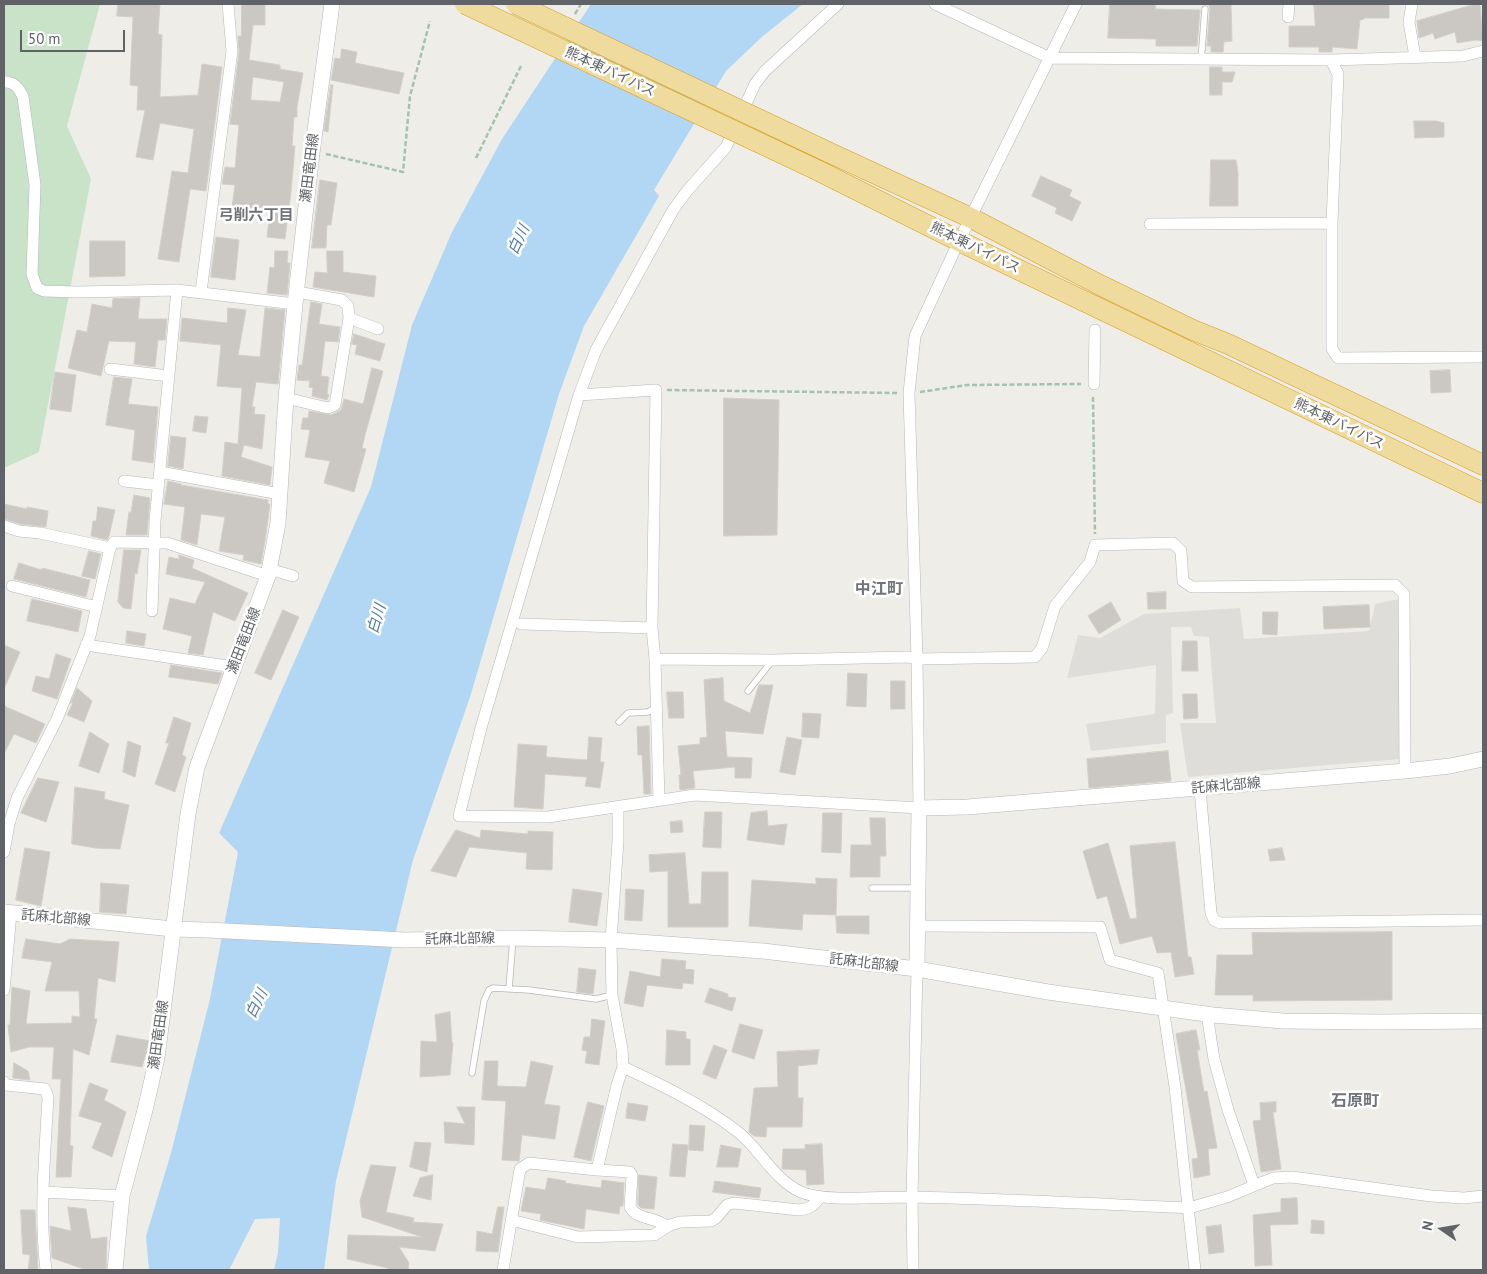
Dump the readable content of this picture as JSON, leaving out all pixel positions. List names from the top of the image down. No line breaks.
{"streets":{"highway":["熊本東バイパス"],"main road":["瀬田竜田線","託麻北部線"]},"crossings":[["瀬田竜田線","託麻北部線"]],"districts":["弓削六丁目","中江町","石原町"],"water":["白川"],"scale_bar":"50 m","north":"left"}
